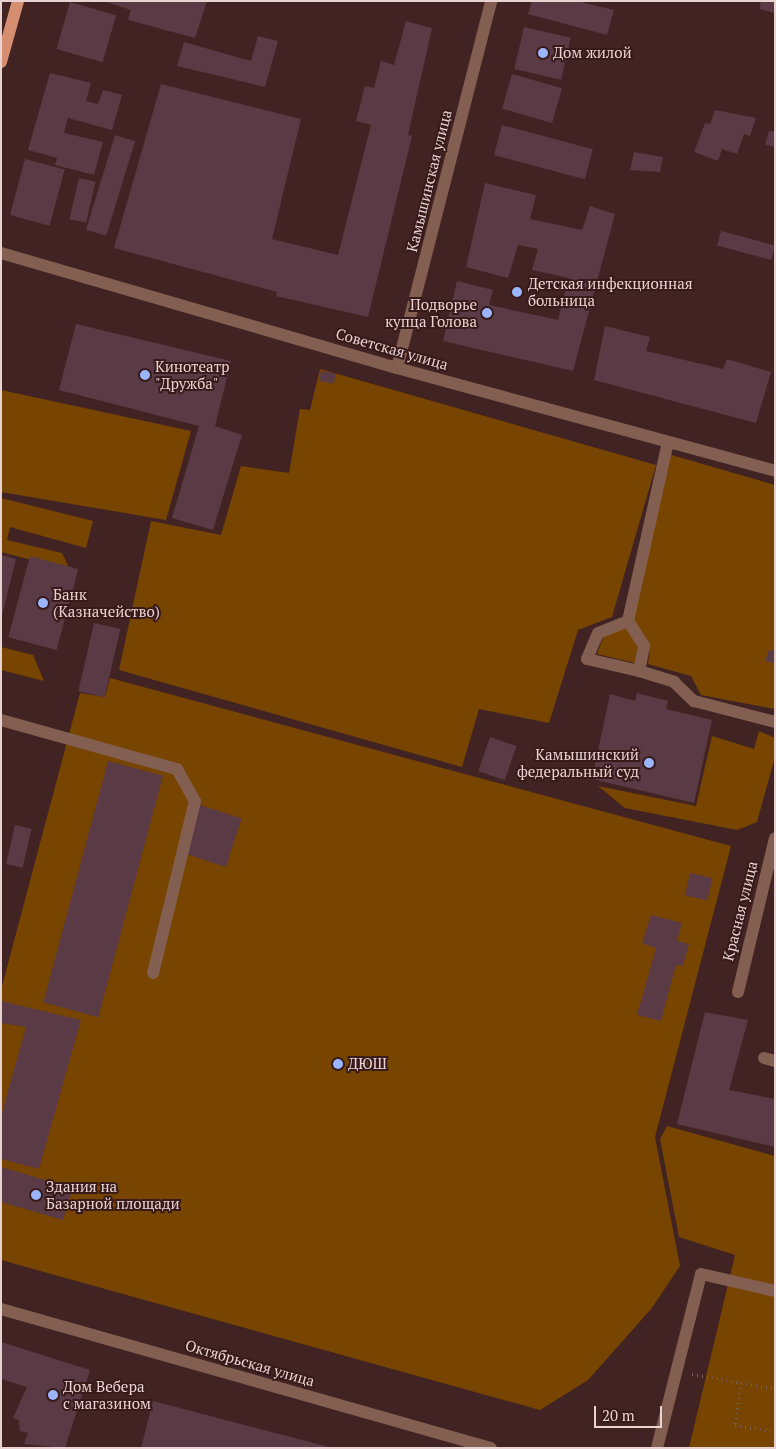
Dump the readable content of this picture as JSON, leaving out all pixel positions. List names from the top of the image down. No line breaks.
{"streets":{"street":["Камышинская улица","Советская улица","Красная улица","Октябрьская улица"]},"crossings":[["Камышинская улица","Советская улица"]],"places":["Дом жилой","Детская инфекционная больница","Подворье купца Голова","Кинотеатр \"Дружба\"","Банк (Казначейство)","Камышинский федеральный суд","ДЮШ","Здания на Базарной площади","Дом Вебера с магазином"],"scale_bar":"20 m"}
